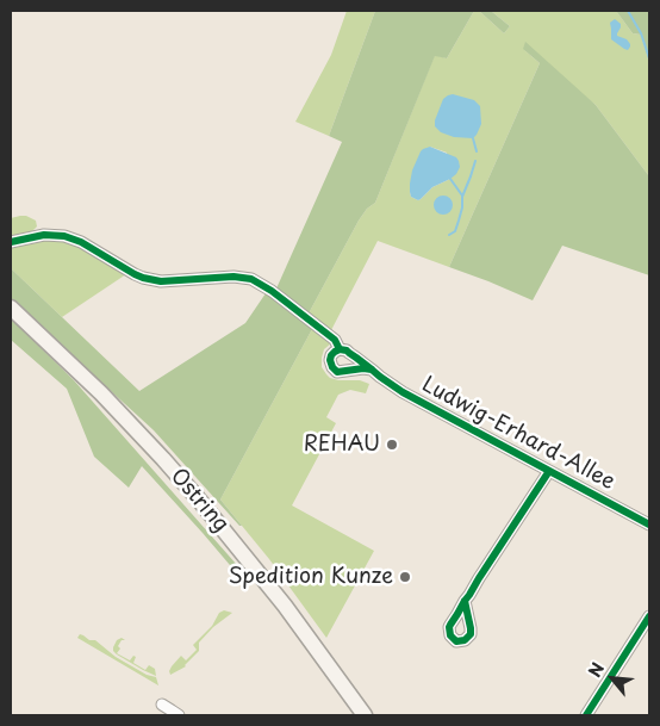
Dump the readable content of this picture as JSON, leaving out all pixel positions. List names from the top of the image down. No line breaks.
{"streets":{"main road":["Ostring"],"street":["Ludwig-Erhard-Allee"]},"places":["REHAU","Spedition Kunze"],"north":"top left"}
